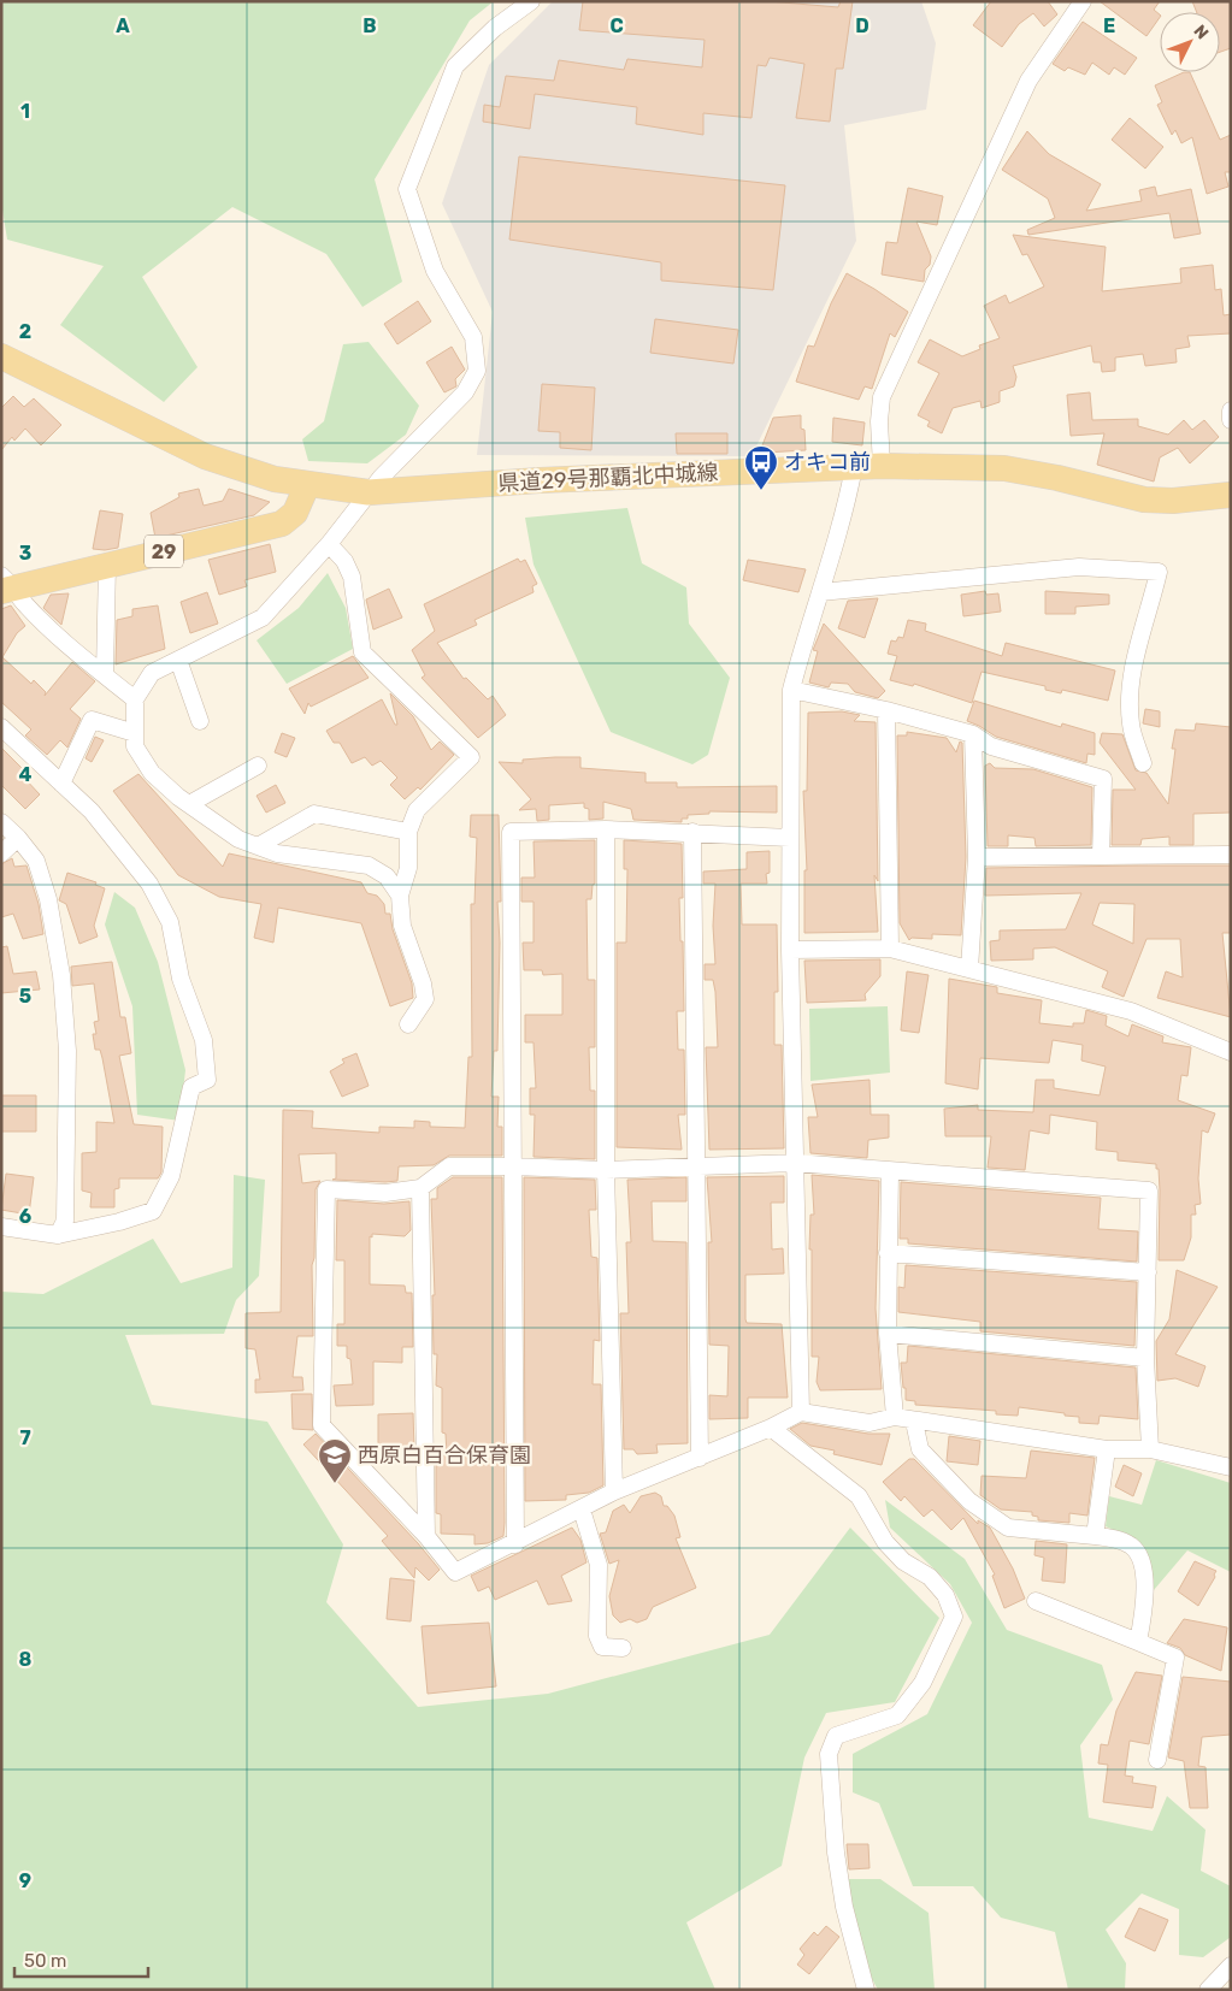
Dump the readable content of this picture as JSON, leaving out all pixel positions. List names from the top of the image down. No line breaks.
{"streets":{"main road":["県道29号那覇北中城線","29"]},"crossings":[["県道29号那覇北中城線","29"]],"places":{"bus stop":["オキコ前"],"school or university":["西原白百合保育園"]},"scale_bar":"50 m","north":"top right","grid":{"columns":["A","B","C","D","E"],"rows":["1","2","3","4","5","6","7","8","9"]}}
